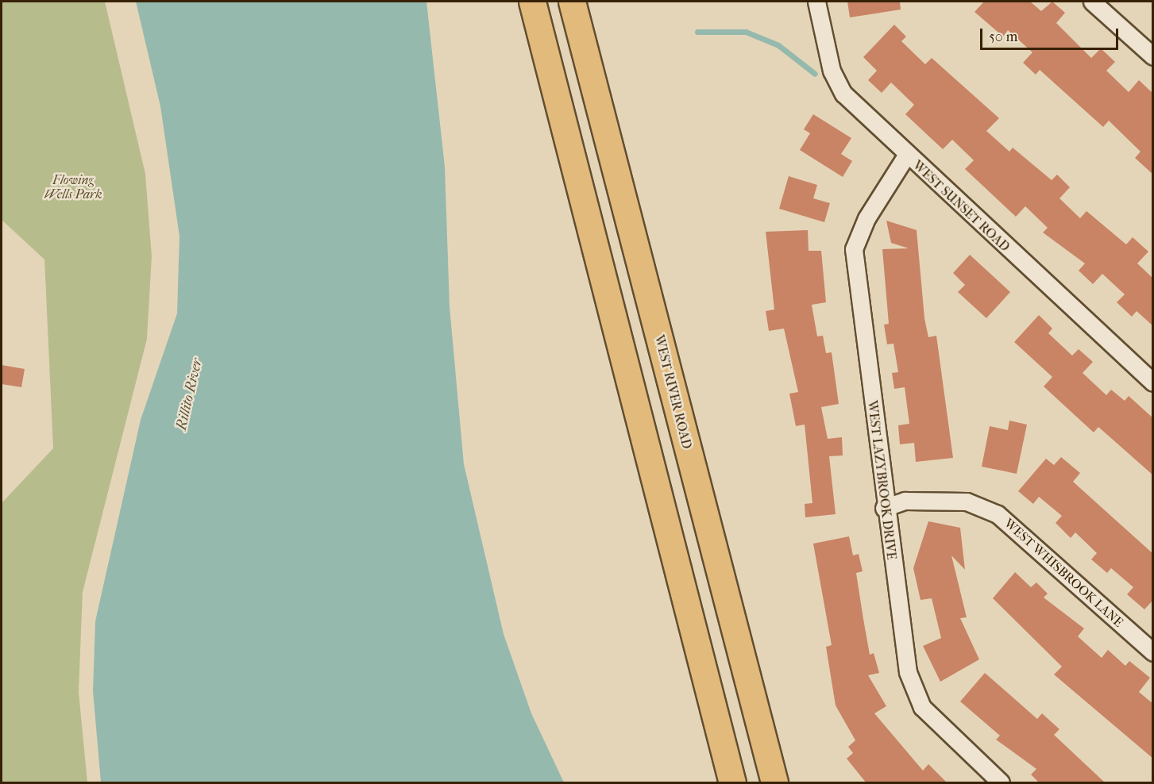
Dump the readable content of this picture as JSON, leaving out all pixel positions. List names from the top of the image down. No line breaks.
{"streets":{"main road":["WEST RIVER ROAD"],"street":["WEST SUNSET ROAD","WEST LAZYBROOK DRIVE","WEST WHISBROOK LANE"]},"crossings":[["WEST SUNSET ROAD","WEST LAZYBROOK DRIVE"],["WEST LAZYBROOK DRIVE","WEST WHISBROOK LANE"]],"water":["Rillito River"],"parks":["Flowing Wells Park"],"scale_bar":"50 m"}
